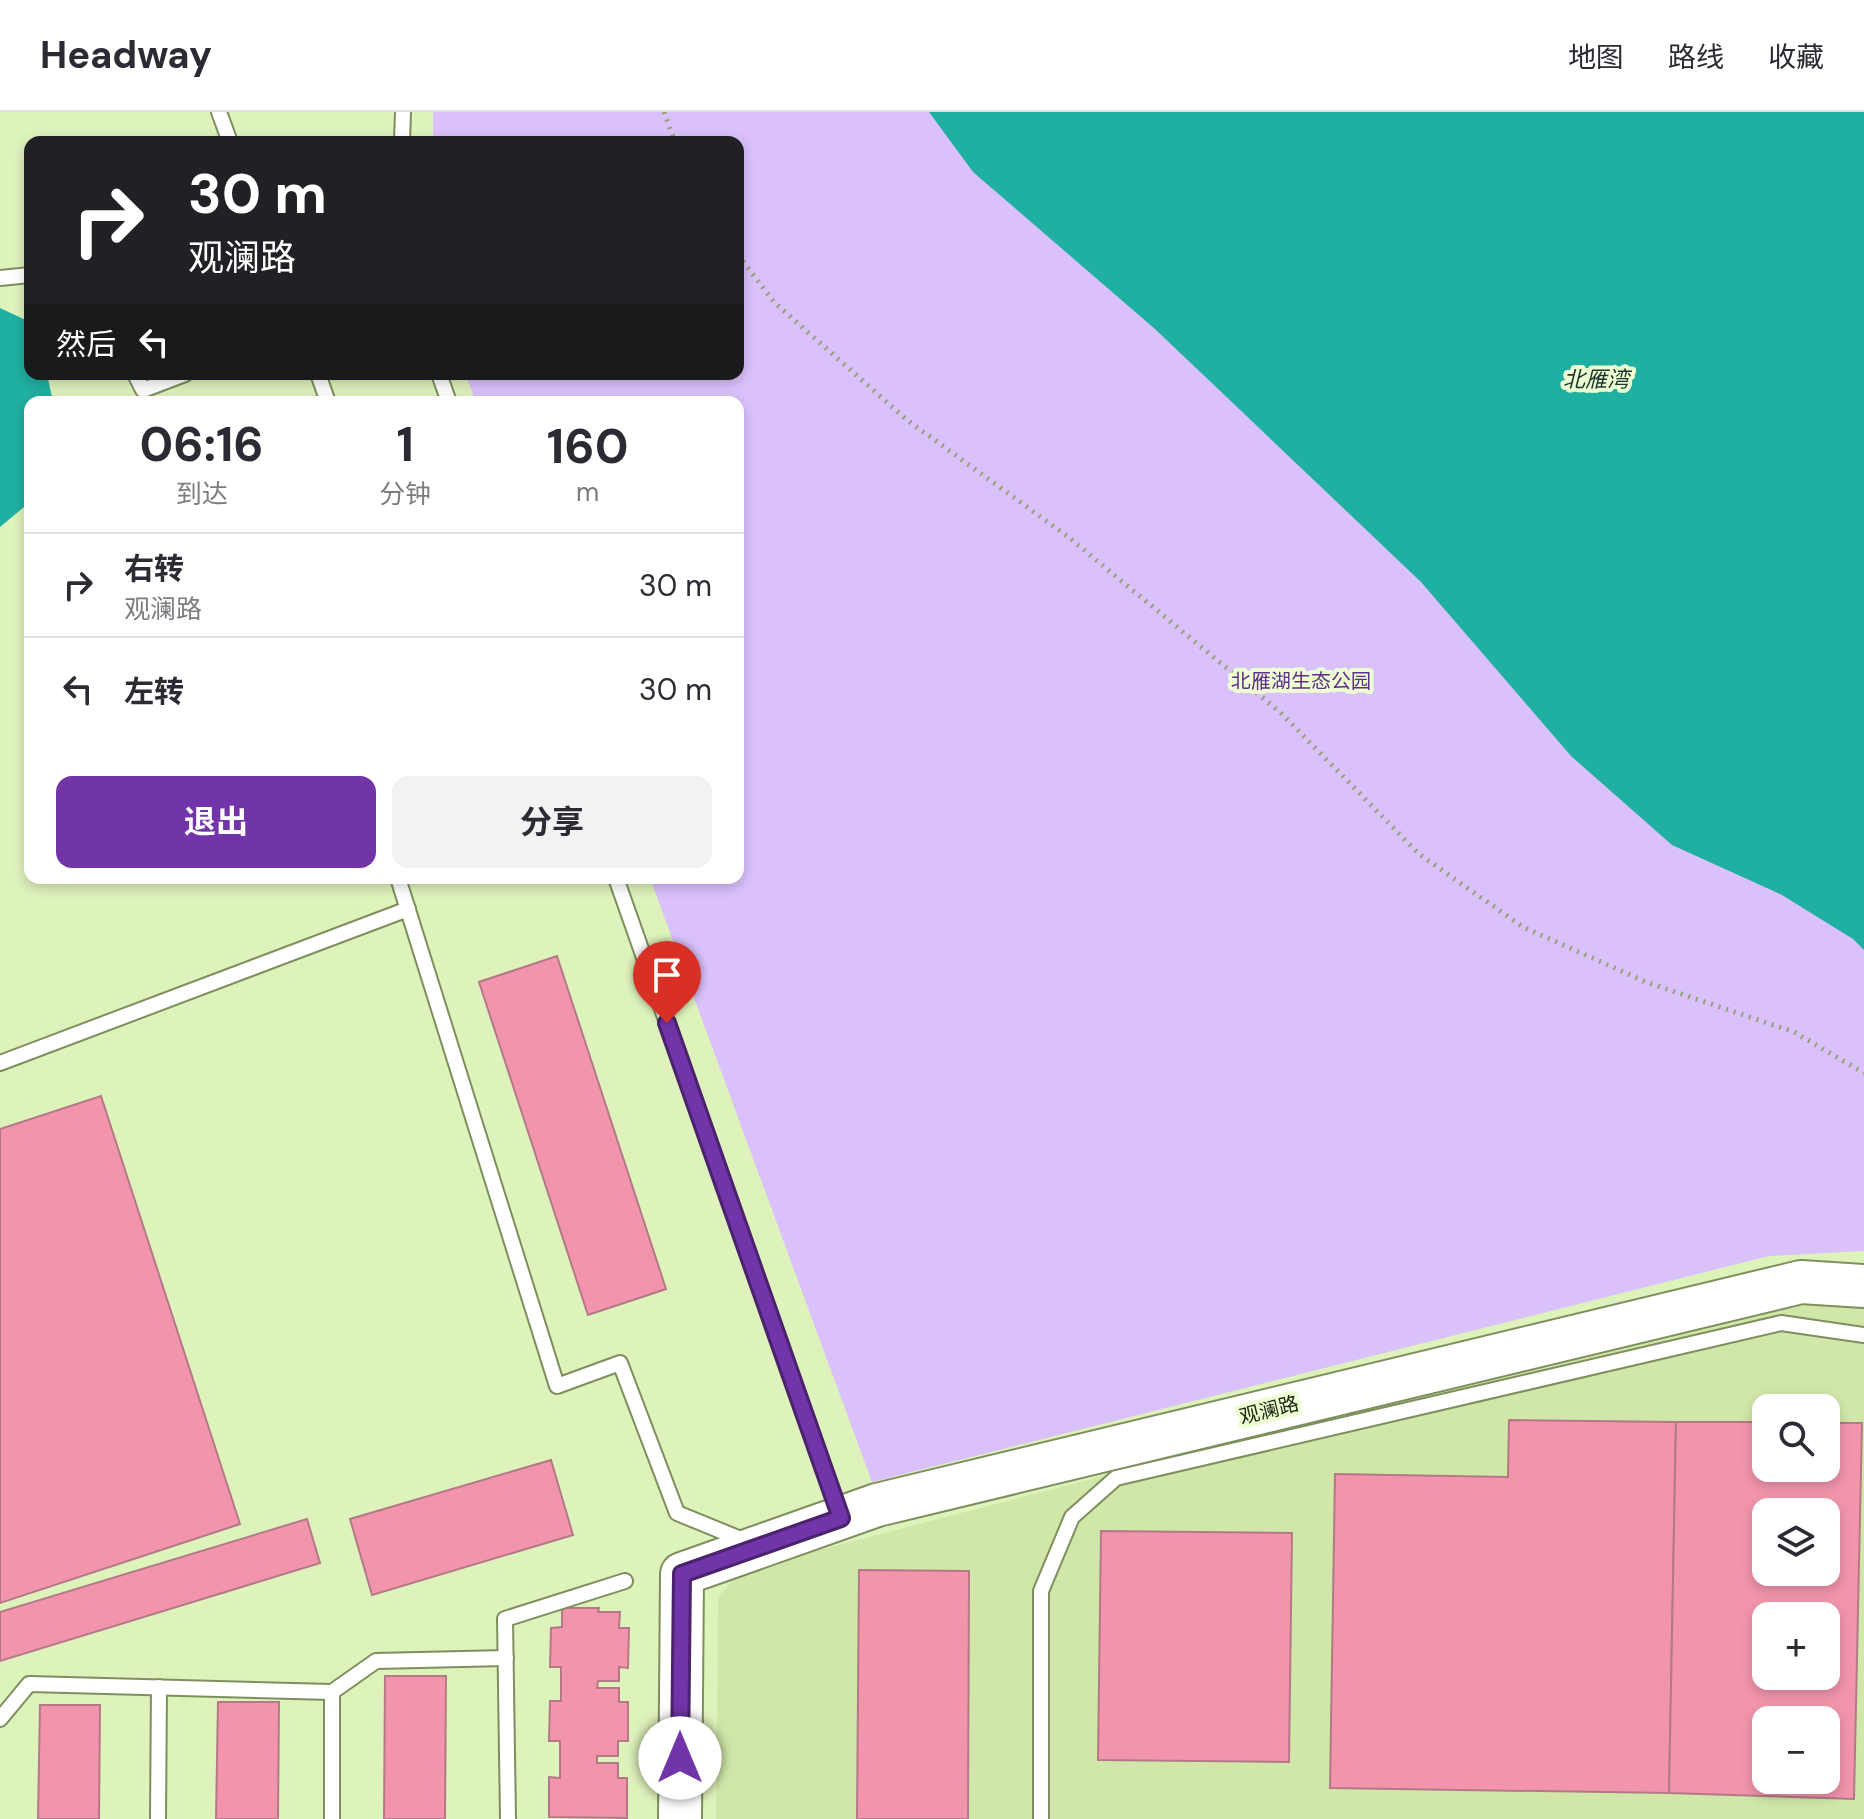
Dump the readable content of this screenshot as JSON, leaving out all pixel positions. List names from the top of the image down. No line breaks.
{"streets":{"street":["观澜路"]},"water":["北雁湾"],"parks":["北雁湖生态公园"],"page":{"header":"Headway","nav":["地图","路线","收藏"],"turn":["30 m","观澜路"],"then":"然后","eta":["06:16","到达","1","分钟","160","m"],"list":[{"name":"右转","note":"观澜路","value":"30 m"},{"name":"左转","value":"30 m"}],"buttons":["退出","分享"],"map_buttons":["+","−"]}}
